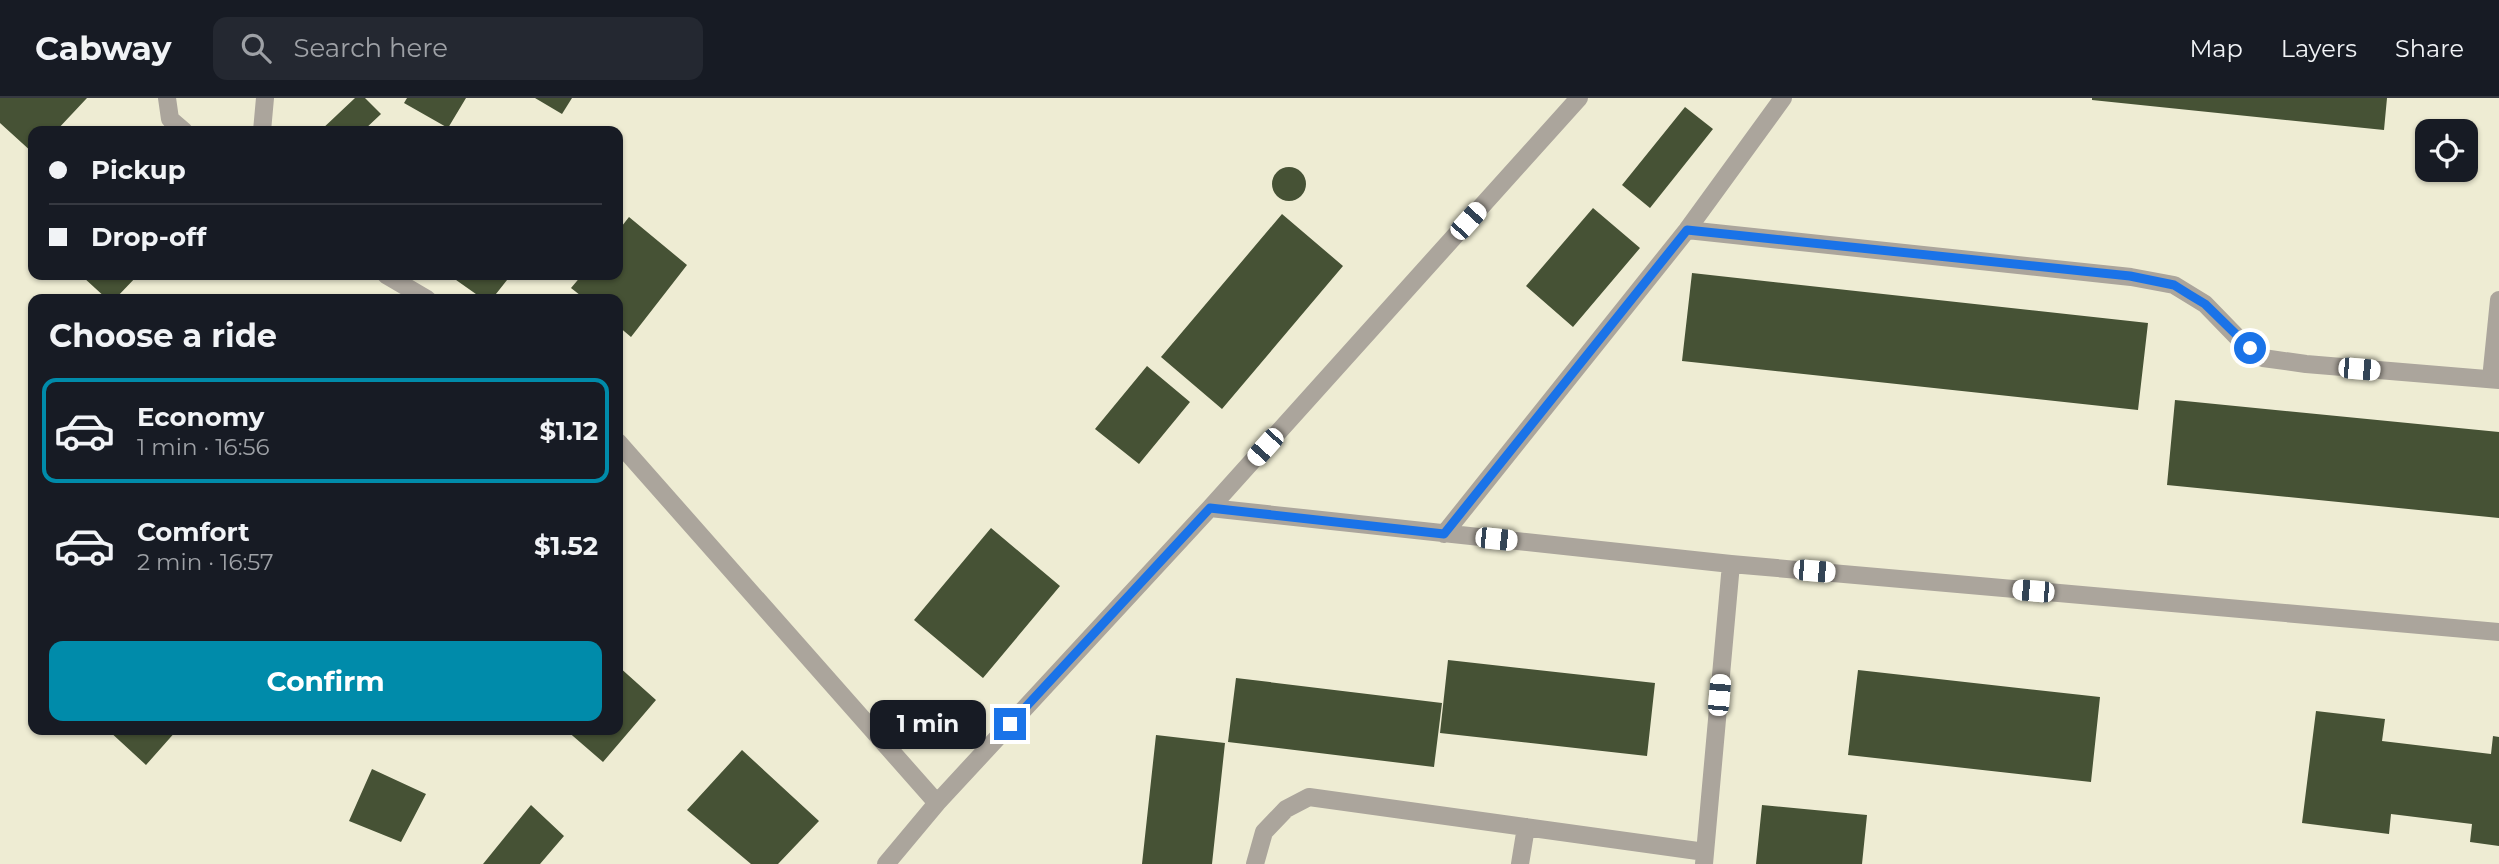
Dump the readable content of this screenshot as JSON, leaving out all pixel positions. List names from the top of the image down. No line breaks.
{"page":{"header":"Cabway","search":"Search here","nav":["Map","Layers","Share"],"banner":["Pickup","Drop-off"],"heading":"Choose a ride","list":[{"name":"Economy","note":"1 min · 16:56","value":"$1.12"},{"name":"Comfort","note":"2 min · 16:57","value":"$1.52"}],"buttons":"Confirm","bubble":"1 min"}}
